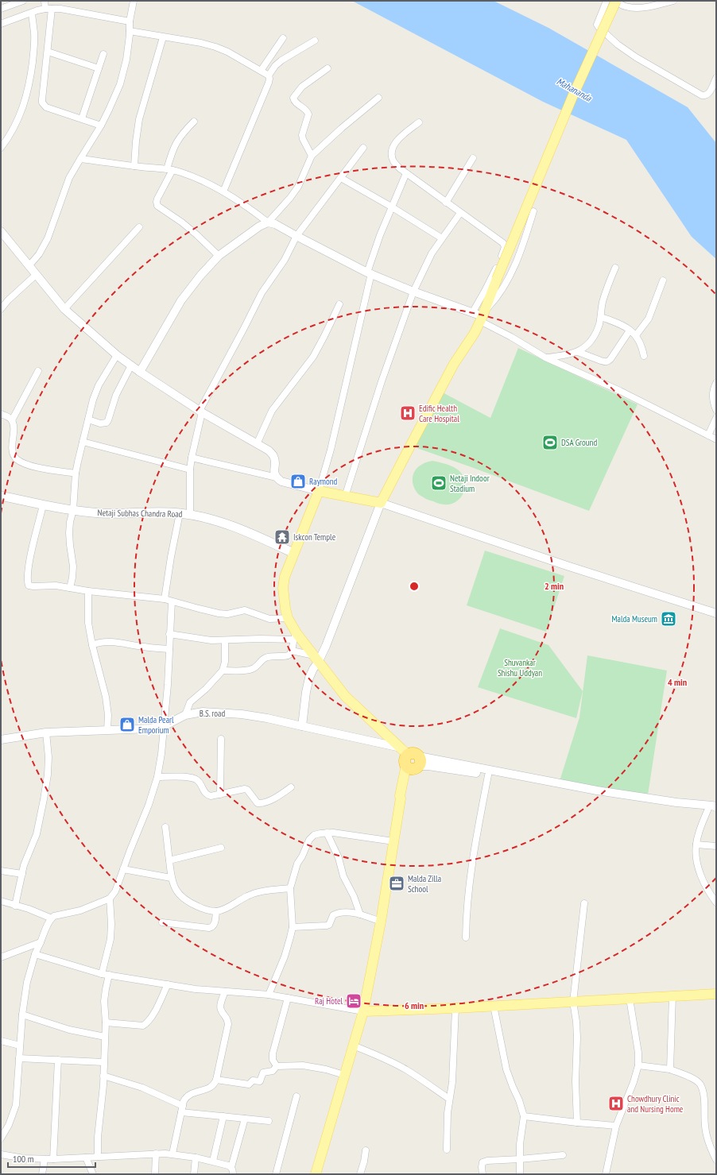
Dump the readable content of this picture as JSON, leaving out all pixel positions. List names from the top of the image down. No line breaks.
{"streets":{"main road":["Netaji Subhas Chandra Road"],"street":["B.S. road"]},"water":["Mahananda"],"parks":["Shuvankar Shishu Uddyan"],"places":{"hospital":["Edific Health Care Hospital","Chowdhury Clinic and Nursing Home"],"sports":["DSA Ground","Netaji Indoor Stadium"],"shop":["Raymond","Malda Pearl Emporium"],"temple":["Iskcon Temple"],"museum":["Malda Museum"],"office":["Malda Zilla School"],"hotel":["Raj Hotel"]},"scale_bar":"100 m","rings":["2 min","4 min","6 min"]}
